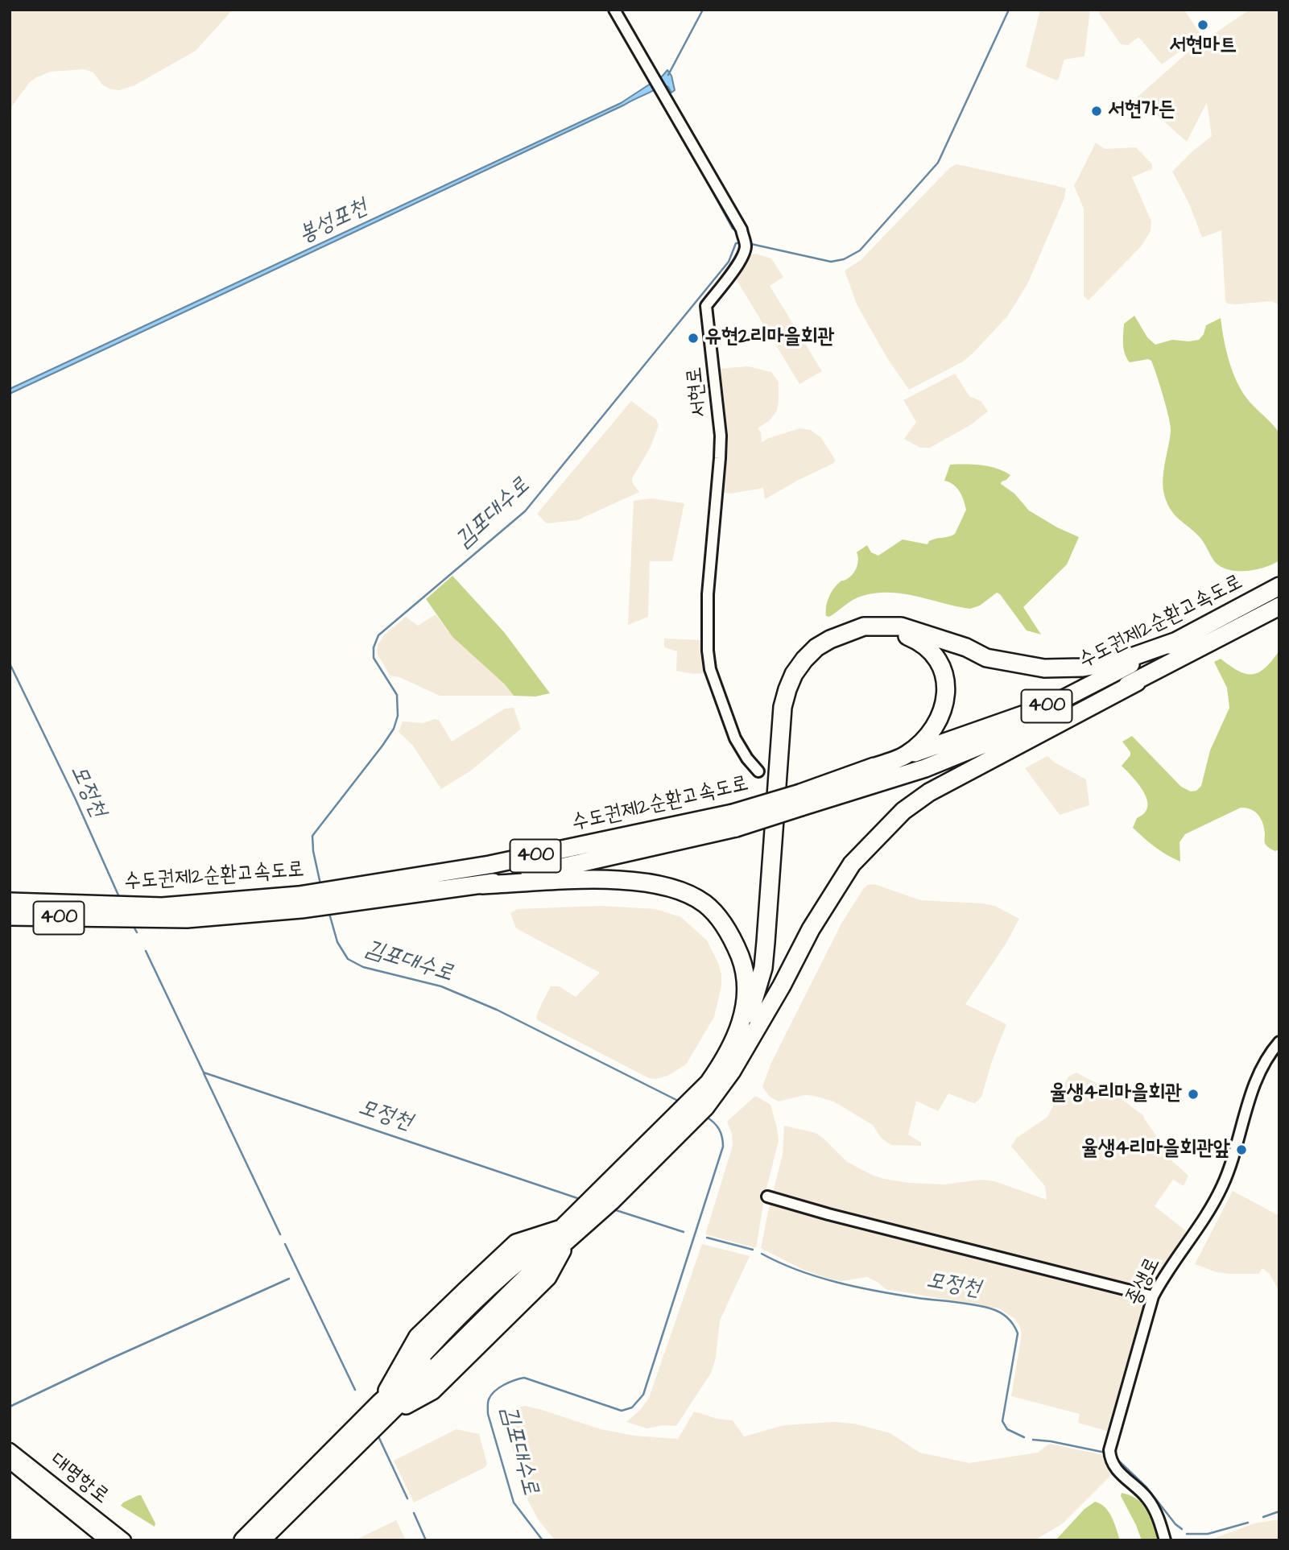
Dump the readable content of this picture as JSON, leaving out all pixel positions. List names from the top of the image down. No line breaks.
{"streets":{"highway":["수도권제2순환고속도로","400"],"main road":["대명항로"],"street":["서현로","종생로"]},"water":["봉성포천","김포대수로","모정천"],"places":["서현마트","서현가든","유현2리마을회관","율생4리마을회관","율생4리마을회관앞"]}
